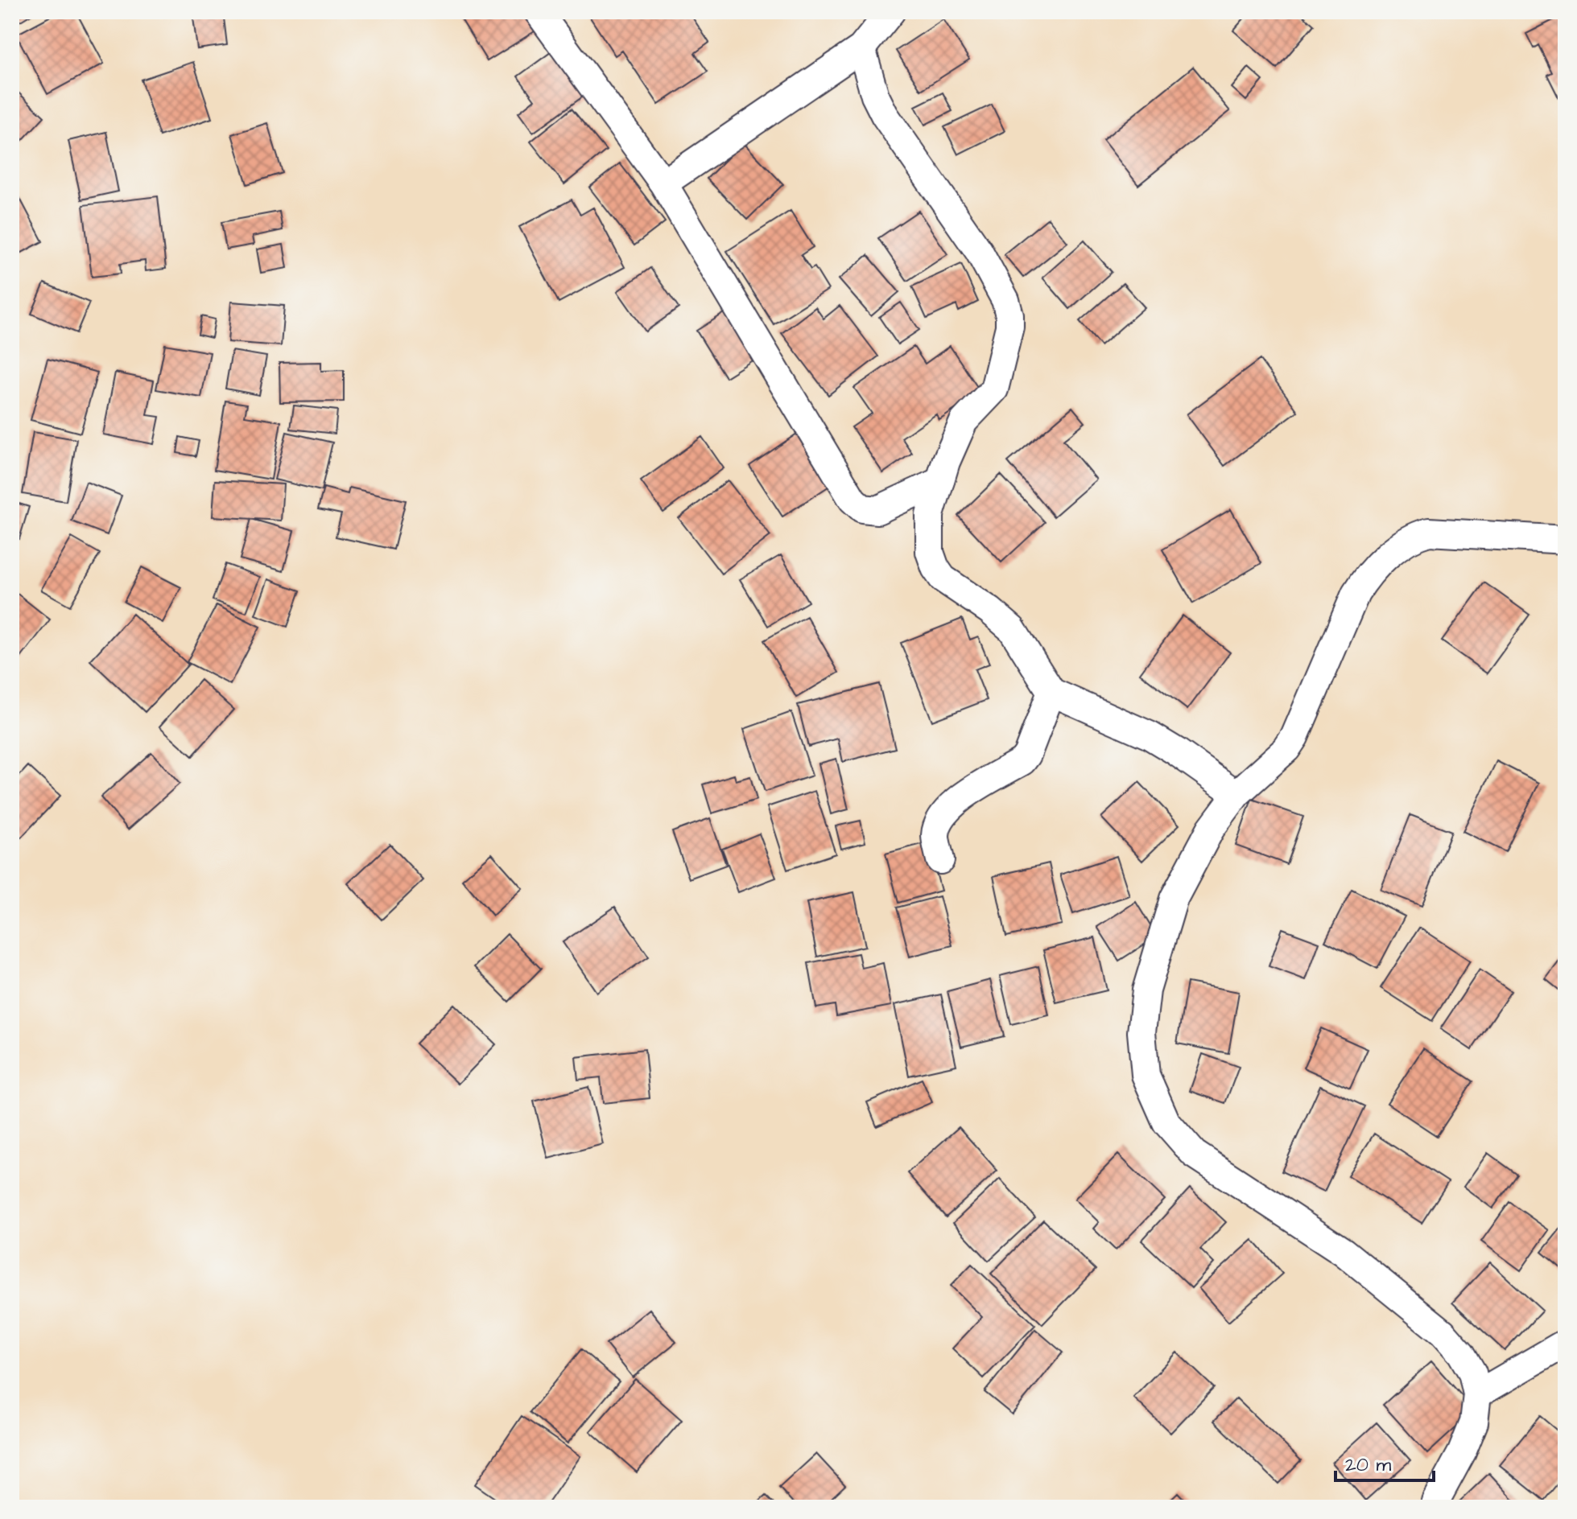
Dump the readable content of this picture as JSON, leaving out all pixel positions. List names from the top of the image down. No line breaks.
{"scale_bar":"20 m"}
